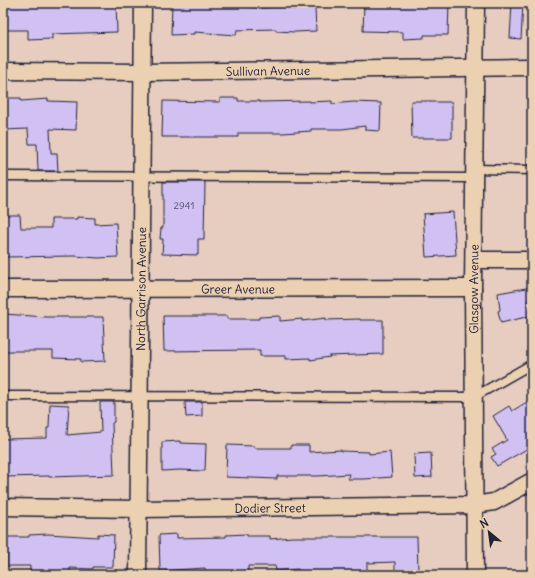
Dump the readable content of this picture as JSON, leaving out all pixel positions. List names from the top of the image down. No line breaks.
{"streets":{"street":["Sullivan Avenue","North Garrison Avenue","Greer Avenue","Glasgow Avenue","Dodier Street"]},"crossings":[["Sullivan Avenue","North Garrison Avenue"],["Sullivan Avenue","Glasgow Avenue"],["North Garrison Avenue","Greer Avenue"],["North Garrison Avenue","Dodier Street"],["Greer Avenue","Glasgow Avenue"],["Glasgow Avenue","Dodier Street"]],"house_numbers":["2941"],"north":"top left"}
